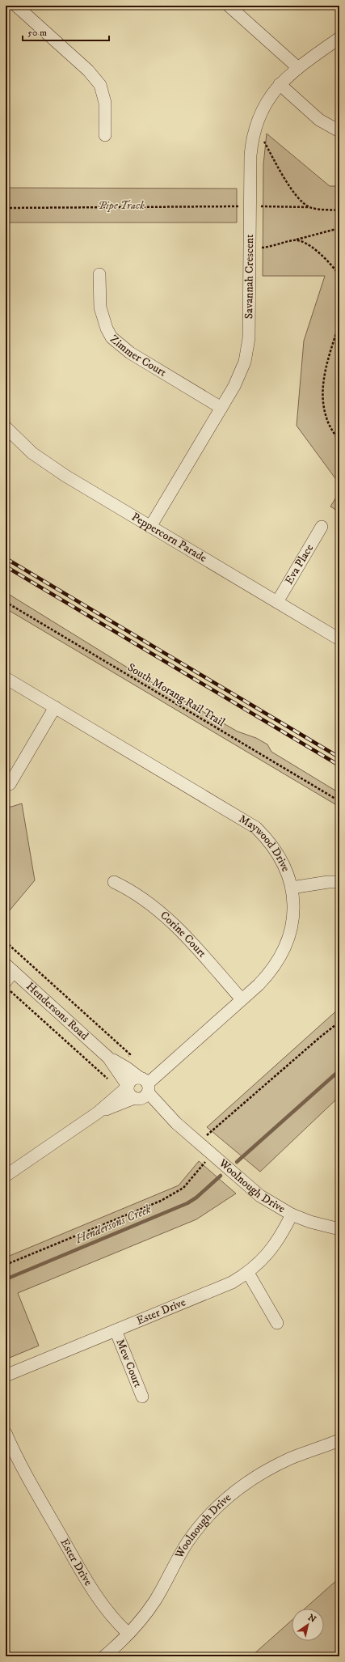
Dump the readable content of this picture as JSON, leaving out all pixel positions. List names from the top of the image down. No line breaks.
{"streets":{"street":["Savannah Crescent","Zimmer Court","Peppercorn Parade","Eva Place","Maywood Drive","Corine Court","Hendersons Road","Woolnough Drive","Ester Drive","Mew Court"],"path":["South Morang Rail Trail"]},"crossings":[["Savannah Crescent","Zimmer Court"],["Savannah Crescent","Peppercorn Parade"],["Peppercorn Parade","Eva Place"],["Maywood Drive","Corine Court"],["Maywood Drive","Hendersons Road"],["Maywood Drive","Woolnough Drive"],["Hendersons Road","Woolnough Drive"],["Woolnough Drive","Ester Drive"],["Ester Drive","Mew Court"]],"water":["Hendersons Creek"],"parks":["Pipe Track"],"scale_bar":"50 m","north":"top right"}
